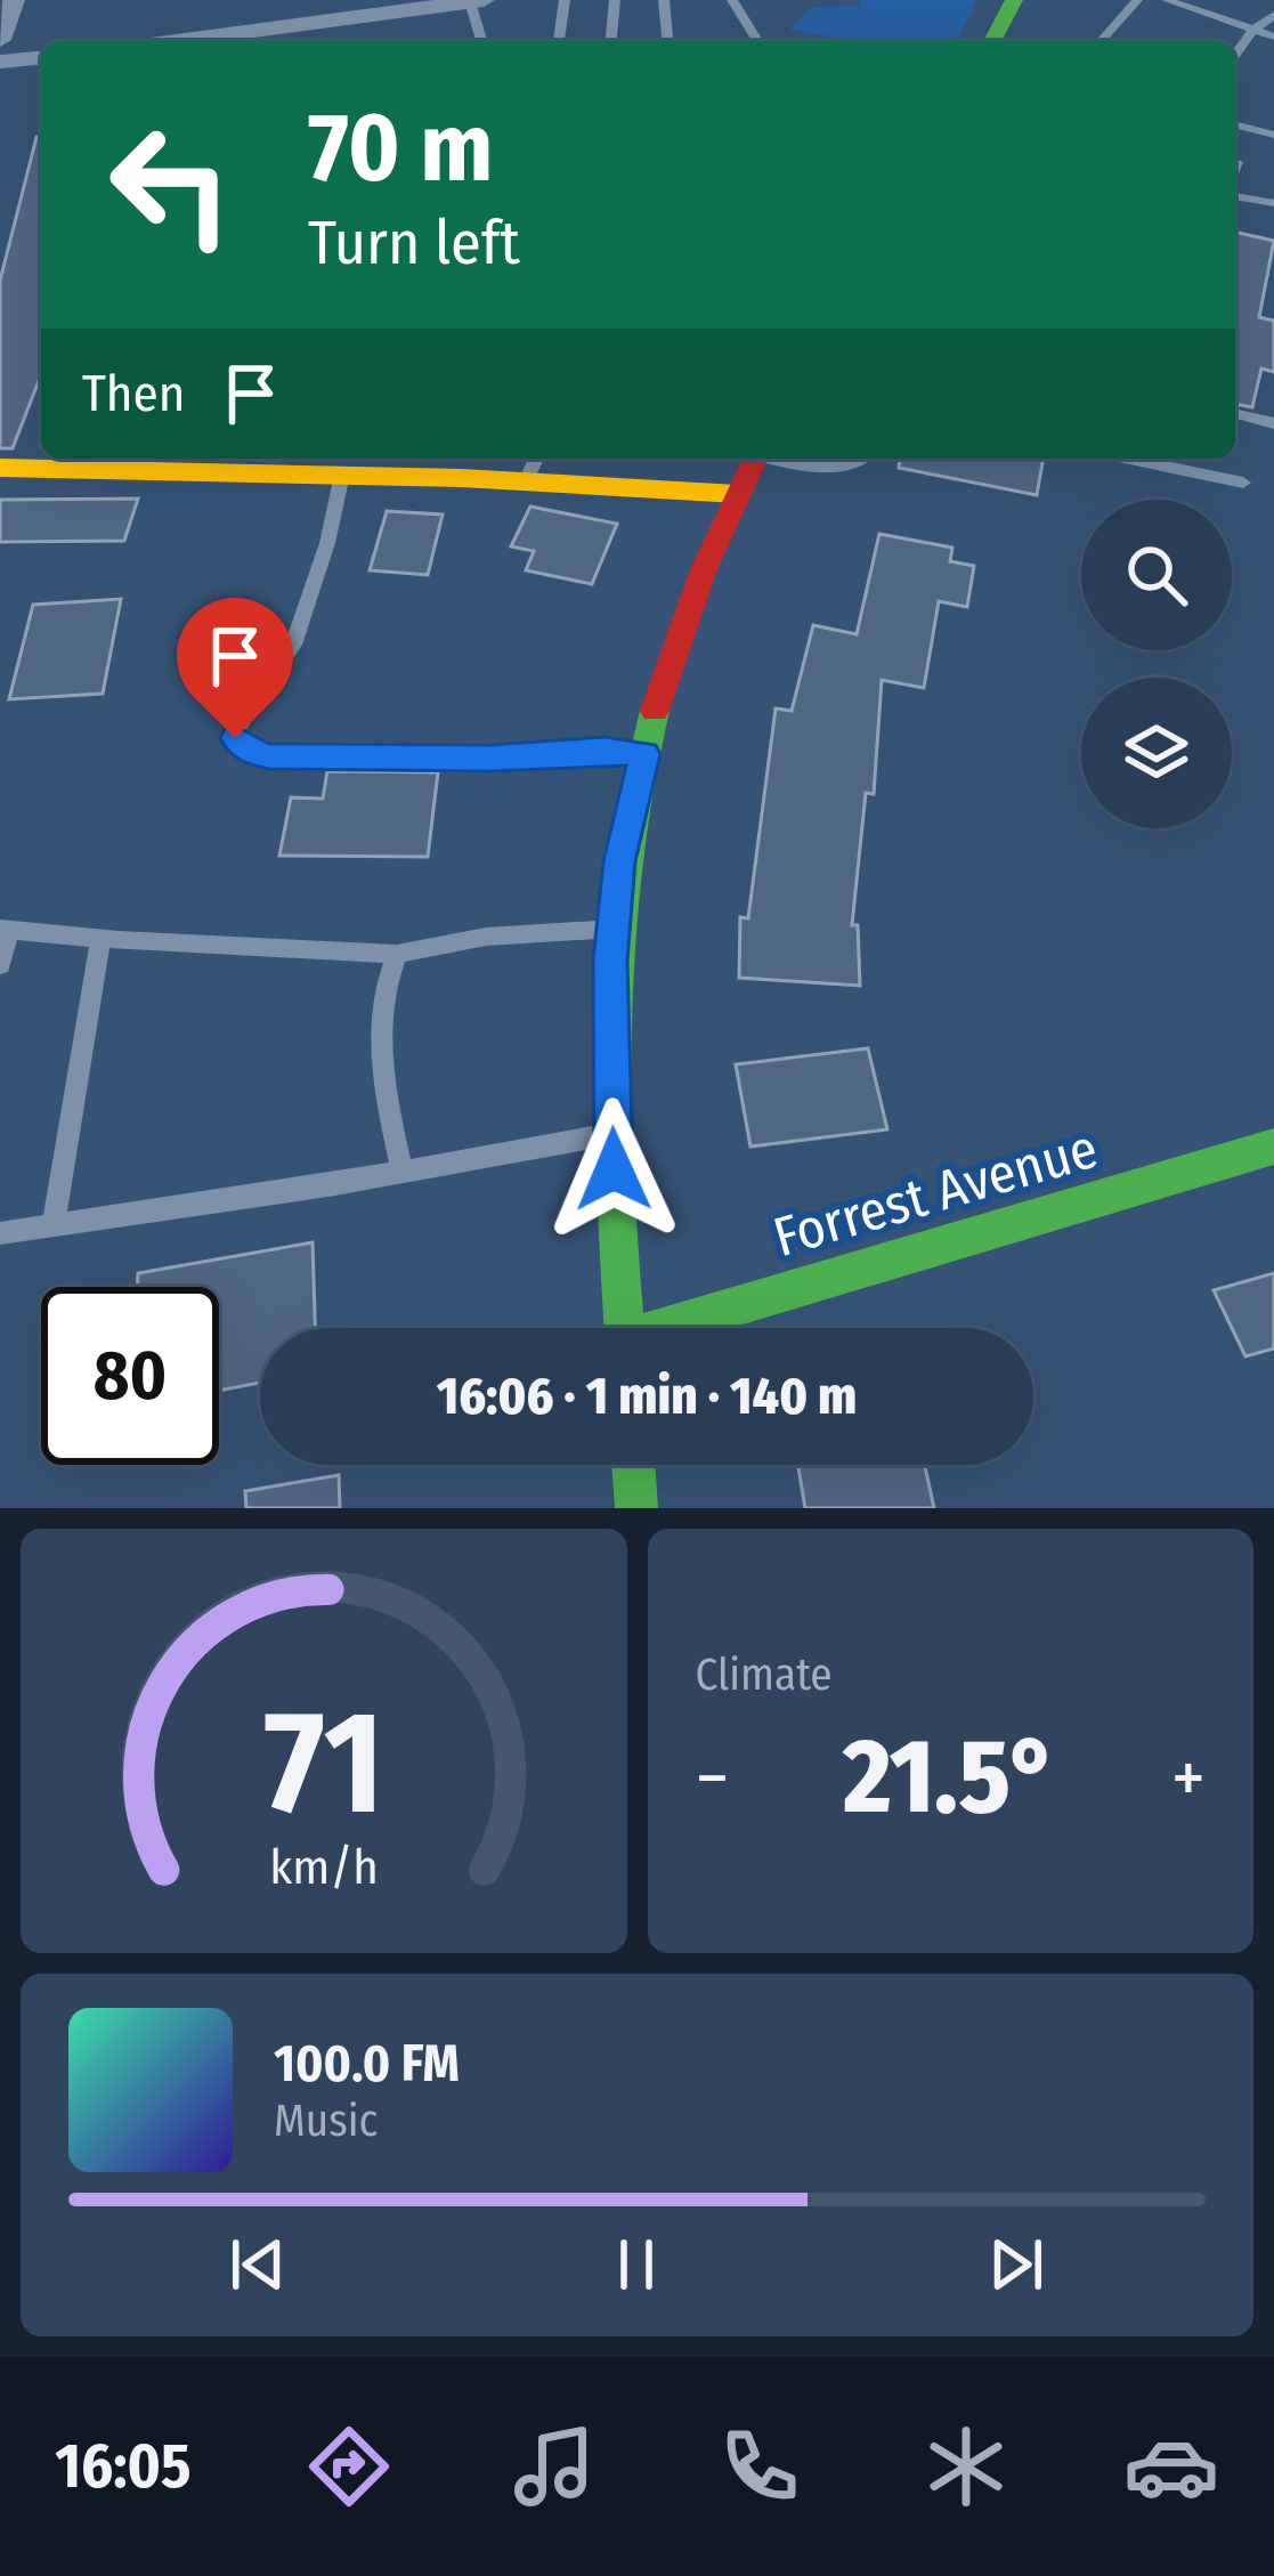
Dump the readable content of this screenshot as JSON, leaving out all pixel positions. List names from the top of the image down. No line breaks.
{"streets":{"main road":["Forrest Avenue"]},"page":{"turn":["70 m","Turn left"],"then":"Then","limit":"80","trip":"16:06 · 1 min · 140 m","tile":"Climate","heat":["−","21.5°","+"],"song":["100.0 FM","Music"],"tabs":"16:05","gauge":["71","km/h"]}}
